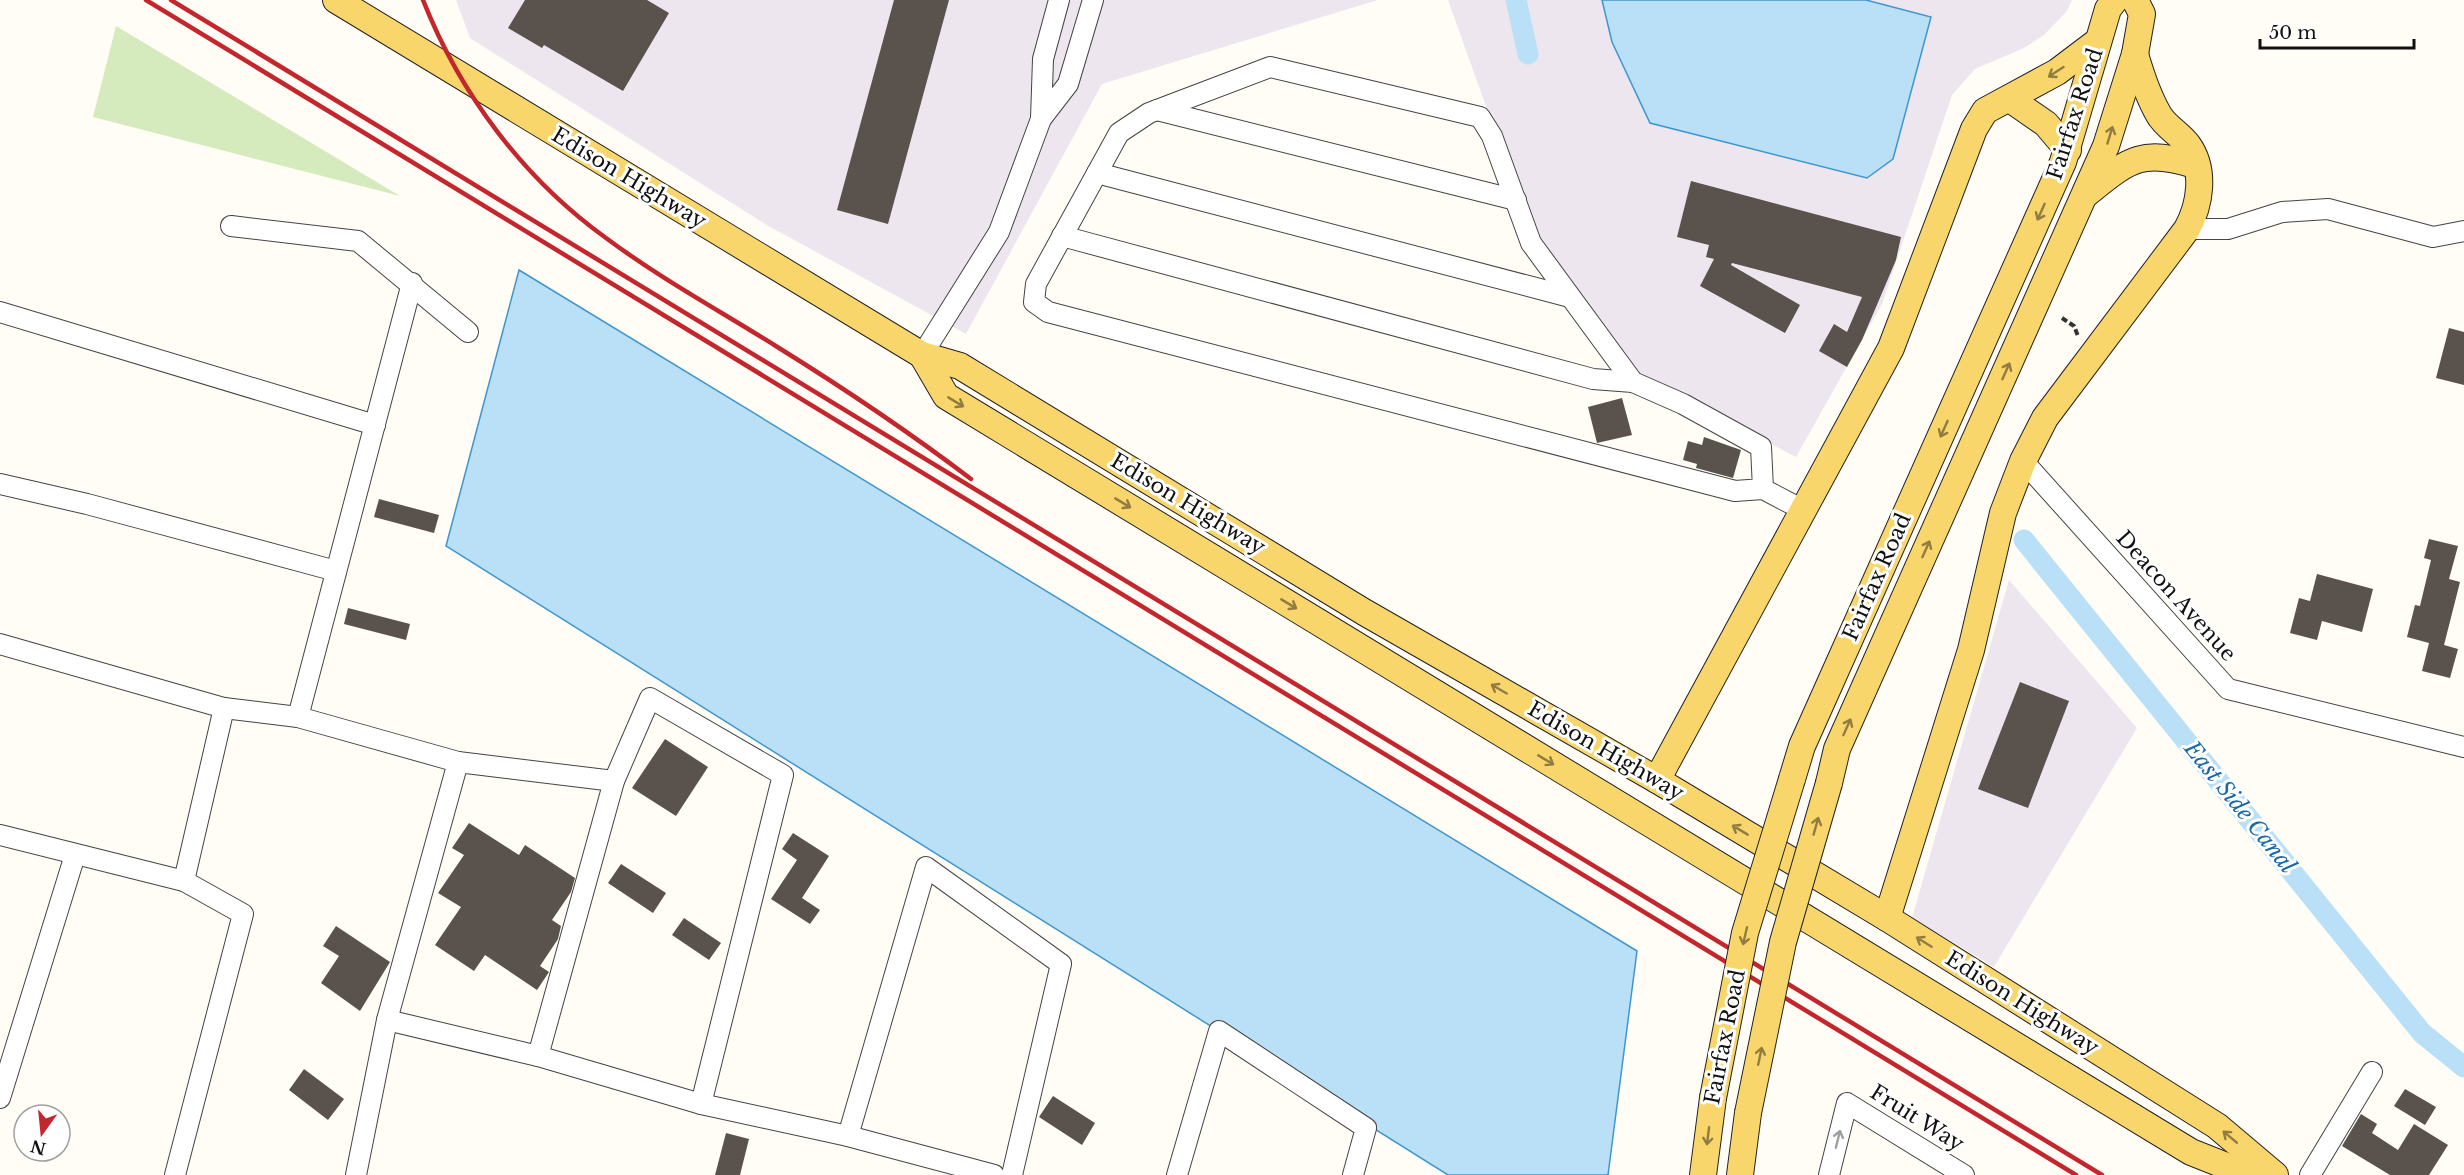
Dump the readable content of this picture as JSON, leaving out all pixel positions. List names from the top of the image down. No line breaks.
{"streets":{"main road":["Fairfax Road","Edison Highway"],"street":["Deacon Avenue","Fruit Way"]},"water":["East Side Canal"],"scale_bar":"50 m","north":"bottom"}
